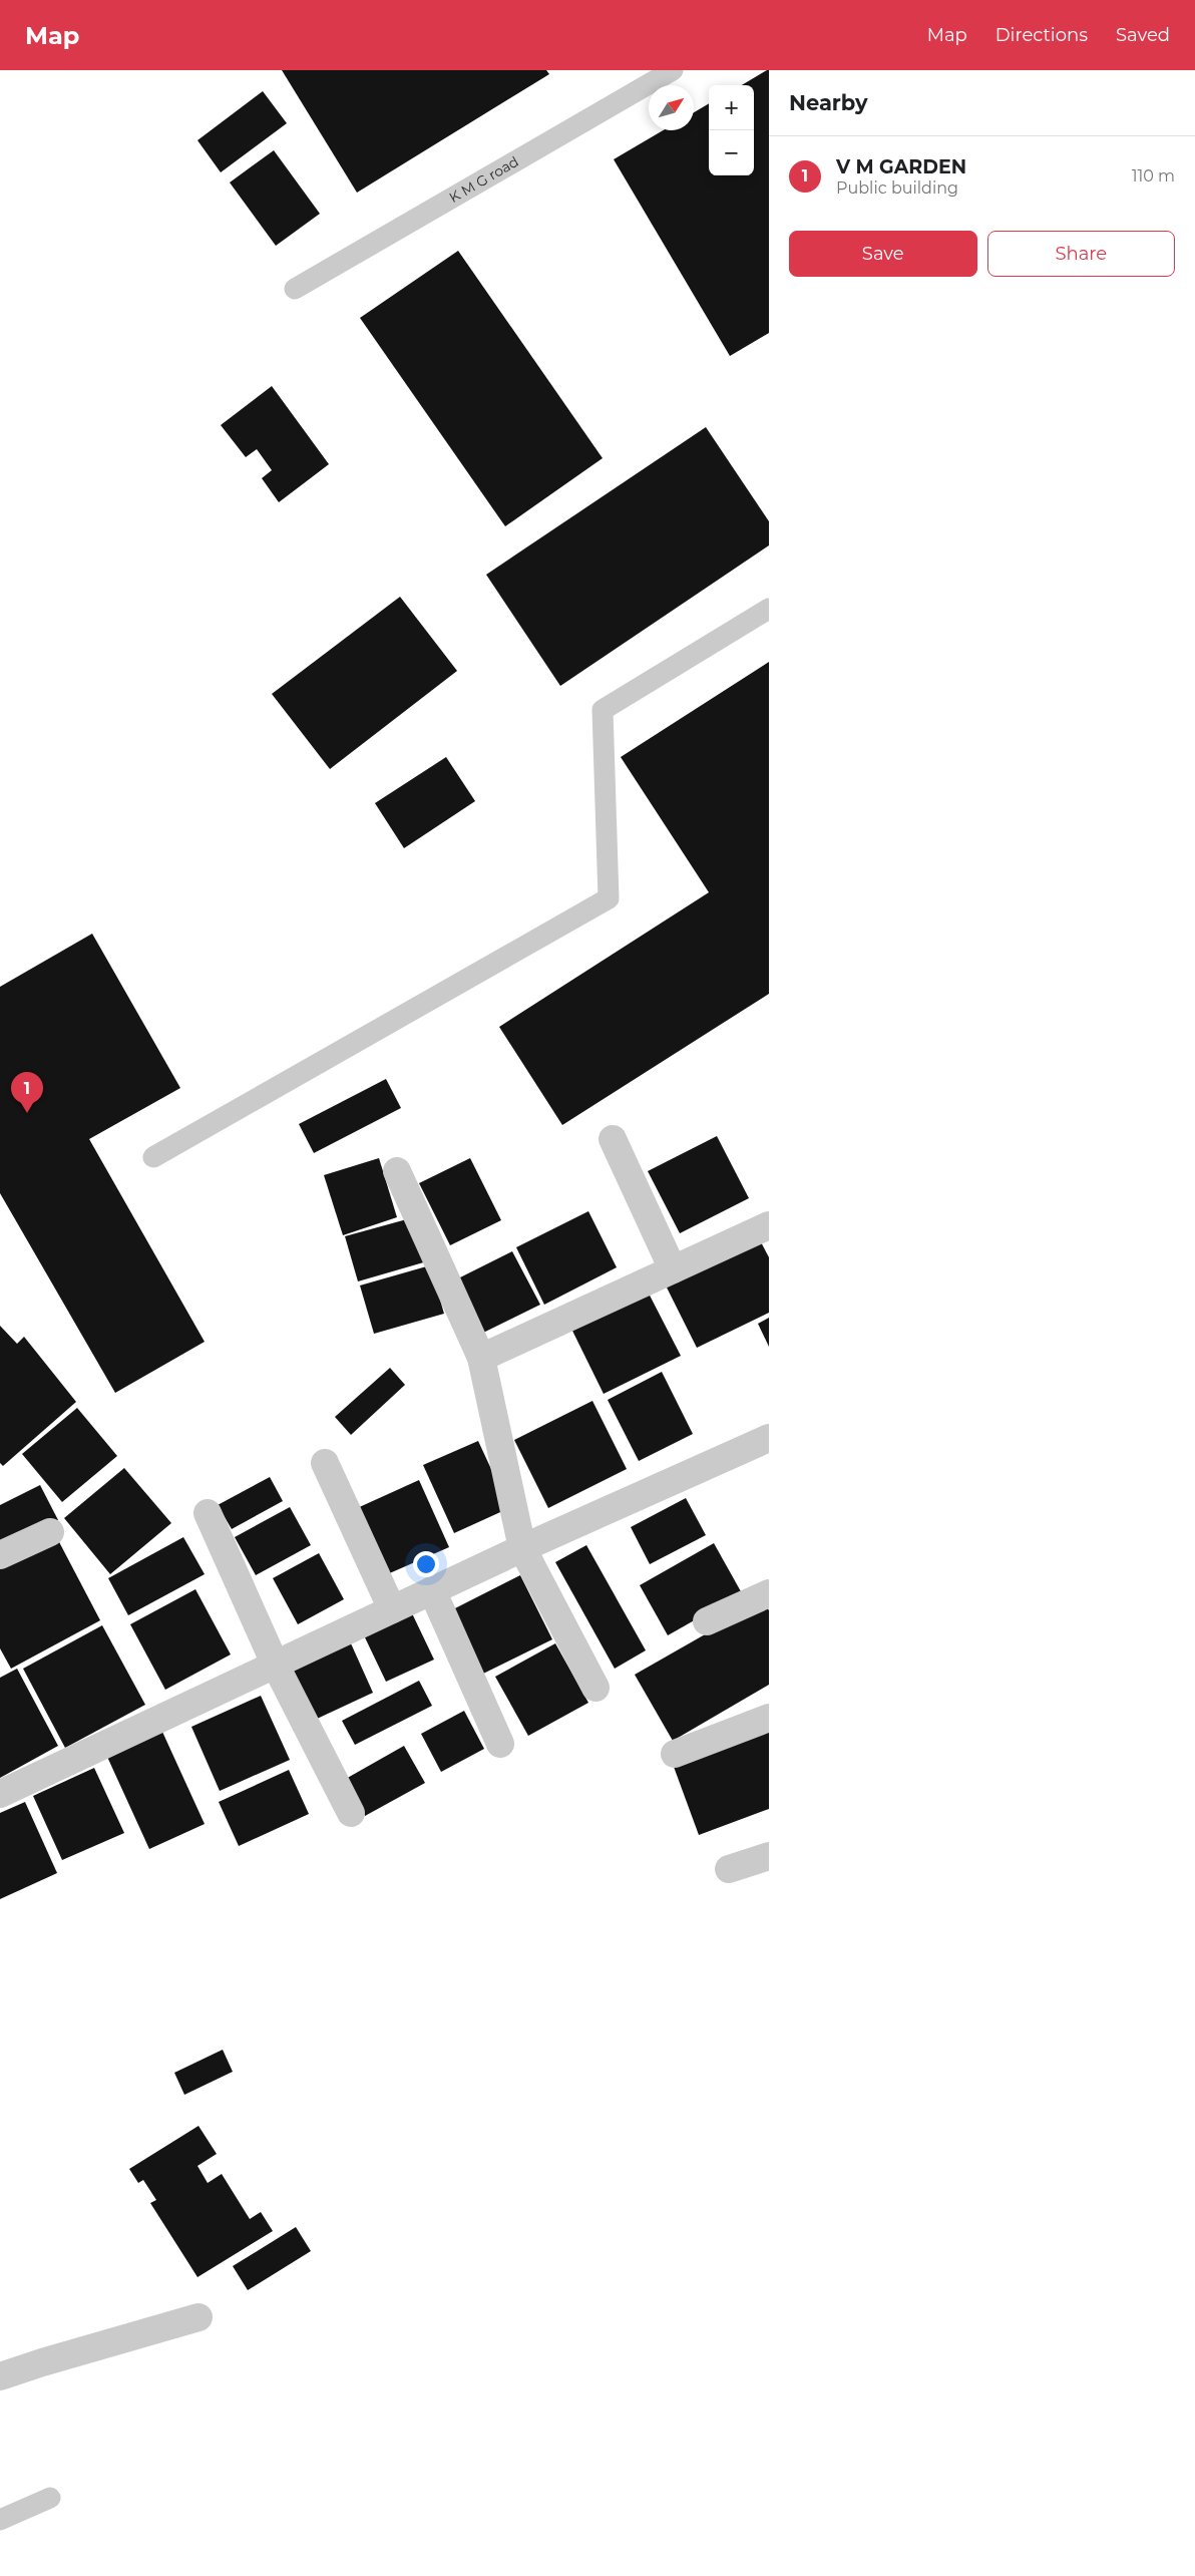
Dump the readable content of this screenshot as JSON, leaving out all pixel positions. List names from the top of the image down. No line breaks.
{"streets":{"lane":["K M G road"]},"north":"top right","page":{"header":"Map","nav":["Map","Directions","Saved"],"heading":"Nearby","map_buttons":["+","−"],"list":[{"mark":"1","name":"V M GARDEN","note":"Public building","value":"110 m"}],"buttons":["Save","Share"],"pins":"1"}}
